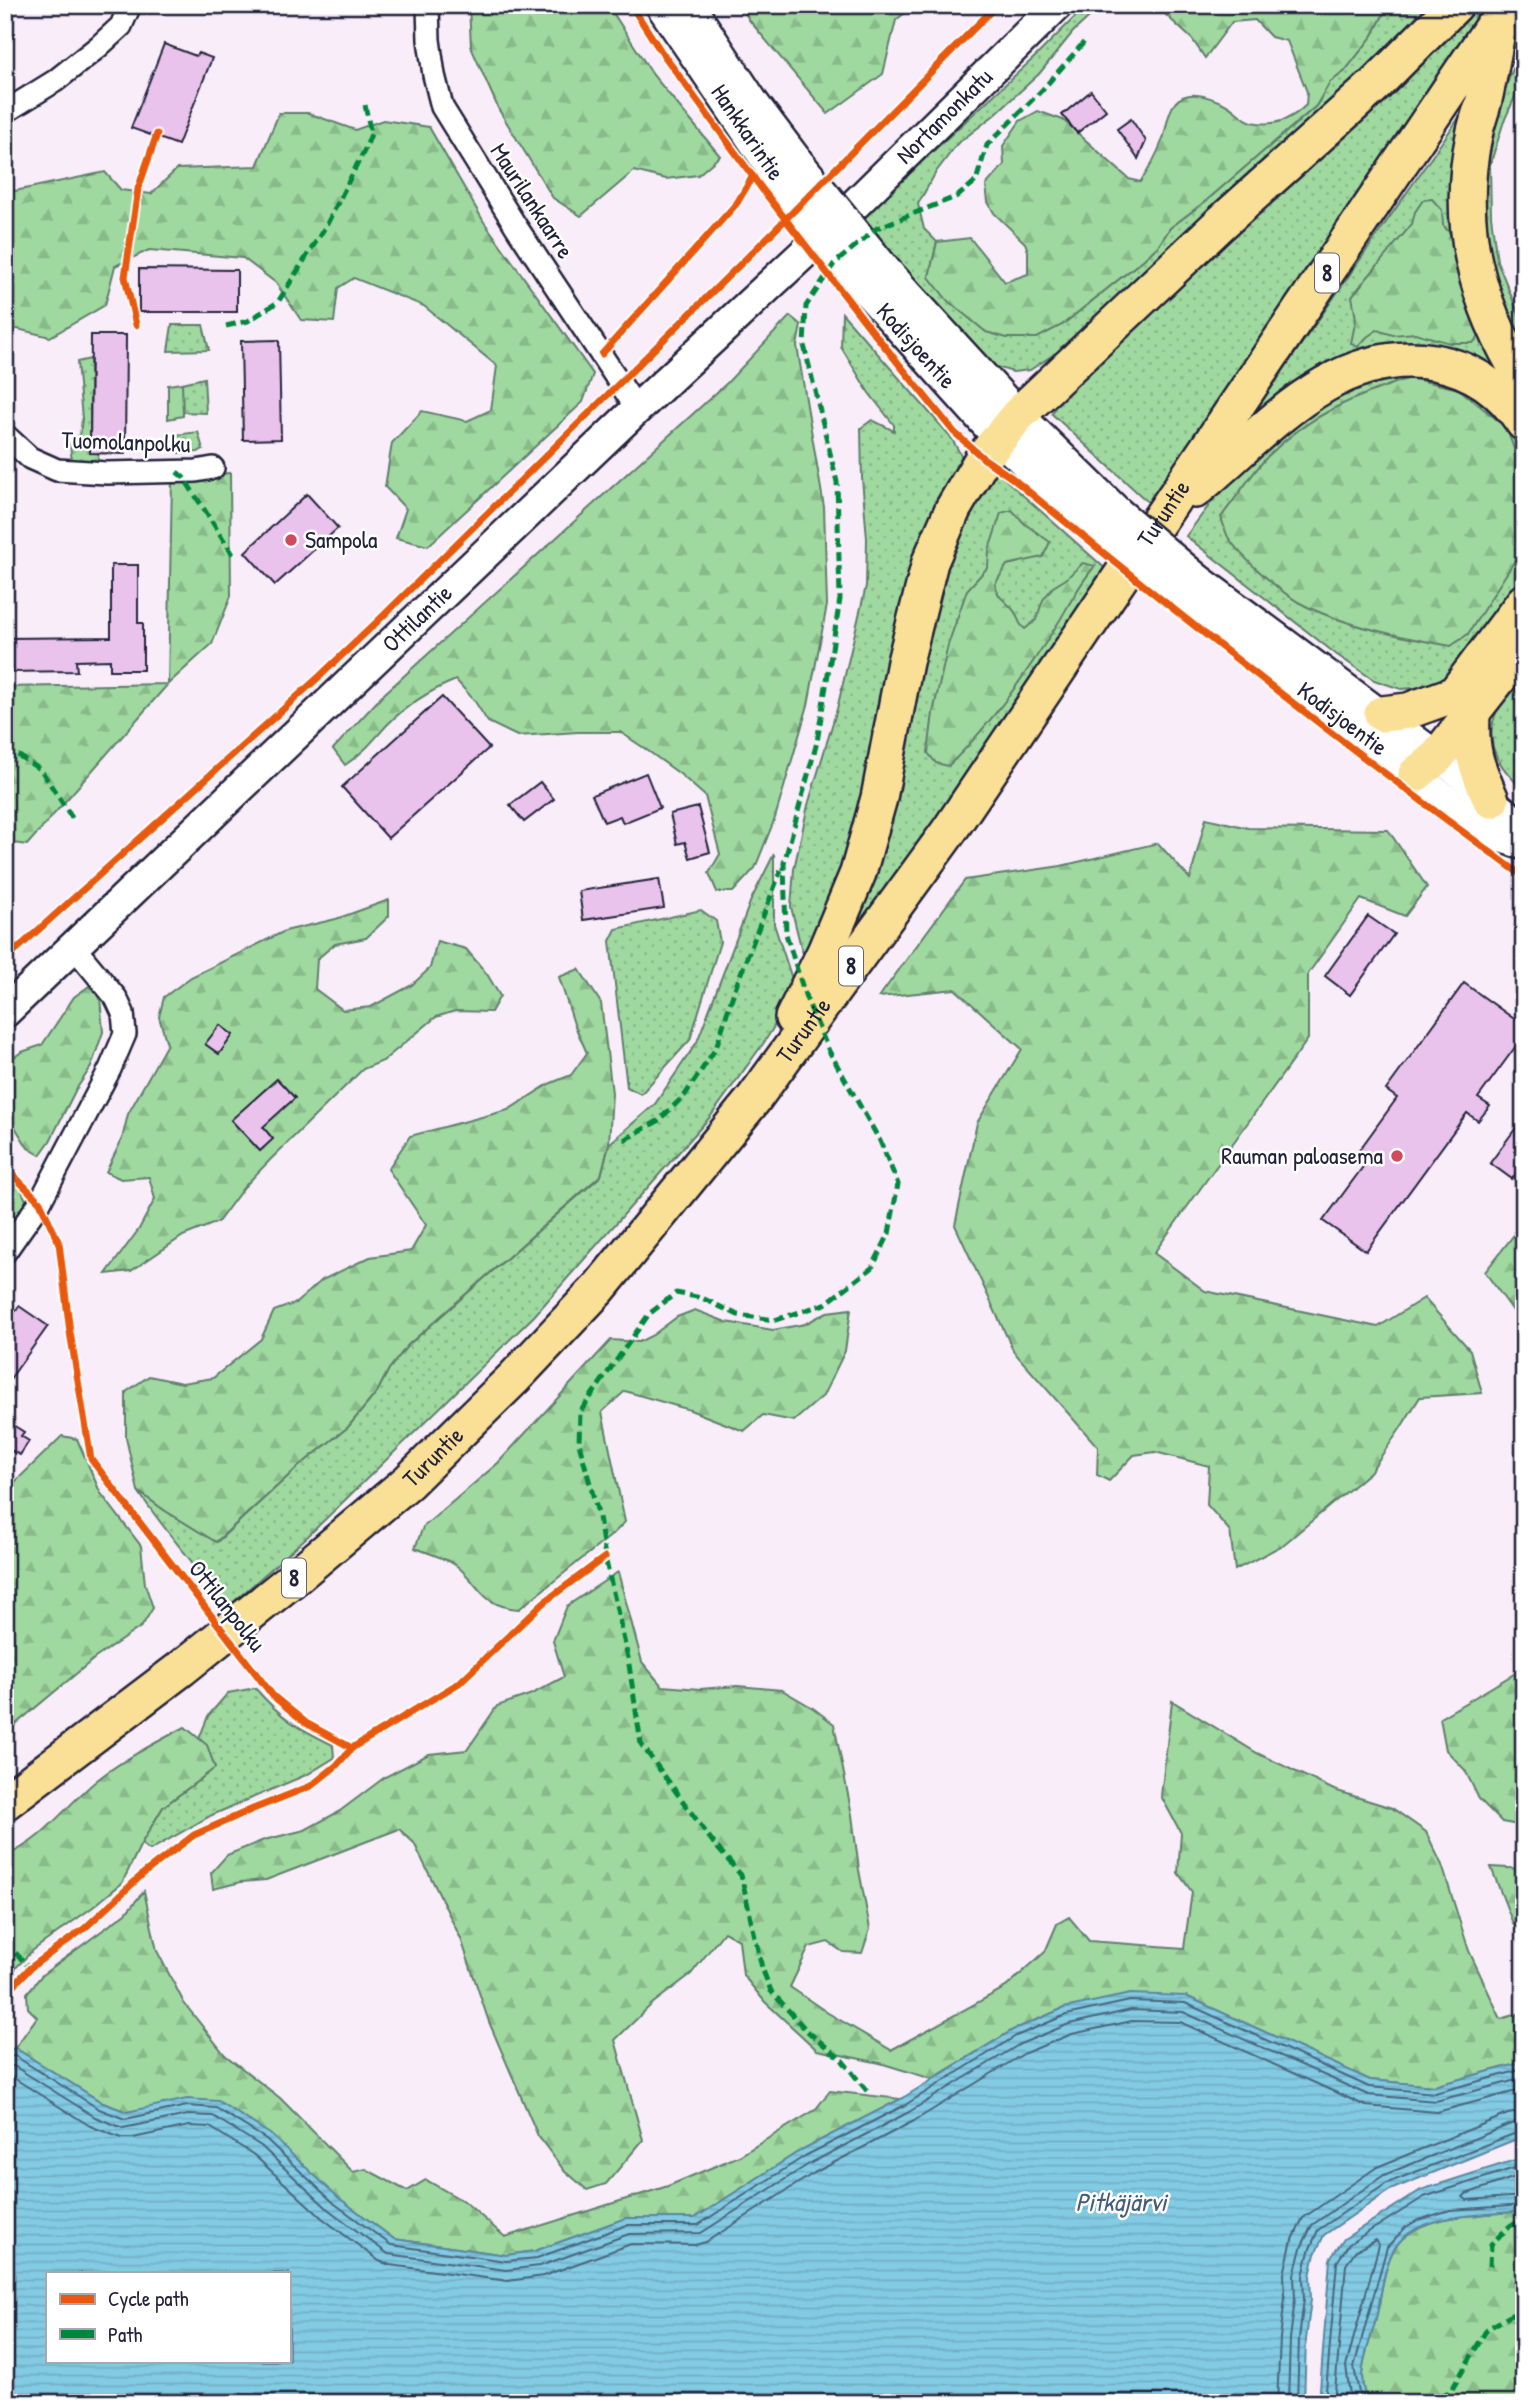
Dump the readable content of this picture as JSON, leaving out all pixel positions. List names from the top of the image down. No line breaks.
{"streets":{"highway":["8","Turuntie"],"main road":["Nortamonkatu","Hankkarintie","Kodisjoentie","Ottilantie"],"street":["Maurilankaarre","Tuomolanpolku"],"cycle path":["Ottilanpolku"]},"crossings":[["Nortamonkatu","Ottilantie"],["Hankkarintie","Kodisjoentie"],["Maurilankaarre","Ottilantie"]],"water":["Pitkäjärvi"],"places":["Sampola","Rauman paloasema"],"legend":["Cycle path","Path"]}
